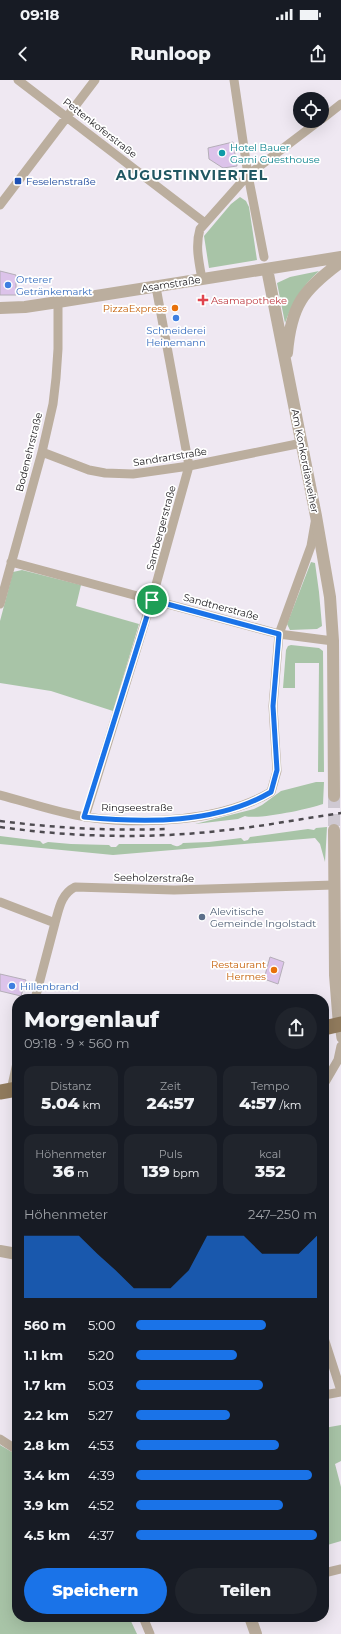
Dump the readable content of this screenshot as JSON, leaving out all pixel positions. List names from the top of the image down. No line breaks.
{"streets":{"street":["Pettenkoferstraße","Asamstraße","Bodenehrstraße","Sandrartstraße","Am Konkordiaweiher","Sambergerstraße","Sandtnerstraße","Ringseestraße","Seeholzerstraße"]},"crossings":[["Asamstraße","Bodenehrstraße"],["Asamstraße","Am Konkordiaweiher"],["Asamstraße","Sambergerstraße"],["Bodenehrstraße","Sandrartstraße"],["Bodenehrstraße","Sandtnerstraße"],["Sandrartstraße","Am Konkordiaweiher"],["Sandrartstraße","Sambergerstraße"],["Am Konkordiaweiher","Sandtnerstraße"],["Am Konkordiaweiher","Ringseestraße"],["Sambergerstraße","Sandtnerstraße"],["Sambergerstraße","Ringseestraße"]],"districts":["AUGUSTINVIERTEL"],"places":{"other":["Hotel Bauer Garni Guesthouse","Orterer Getränkemarkt","PizzaExpress","Schneiderei Heinemann","Alevitische Gemeinde Ingolstadt","Restaurant Hermes","Hillenbrand"],"transit":["Feselenstraße"],"health":["Asamapotheke"]},"page":{"status":"09:18","header":"Runloop","heading":["Morgenlauf","09:18 · 9 × 560 m"],"stats":[["Distanz","5.04 km"],["Zeit","24:57"],["Tempo","4:57 /km"],["Höhenmeter","36 m"],["Puls","139 bpm"],["kcal","352"]],"chart":["Höhenmeter","247–250 m"],"list":[{"name":"560 m","note":"5:00"},{"name":"1.1 km","note":"5:20"},{"name":"1.7 km","note":"5:03"},{"name":"2.2 km","note":"5:27"},{"name":"2.8 km","note":"4:53"},{"name":"3.4 km","note":"4:39"},{"name":"3.9 km","note":"4:52"},{"name":"4.5 km","note":"4:37"}],"buttons":["Speichern","Teilen"]}}
